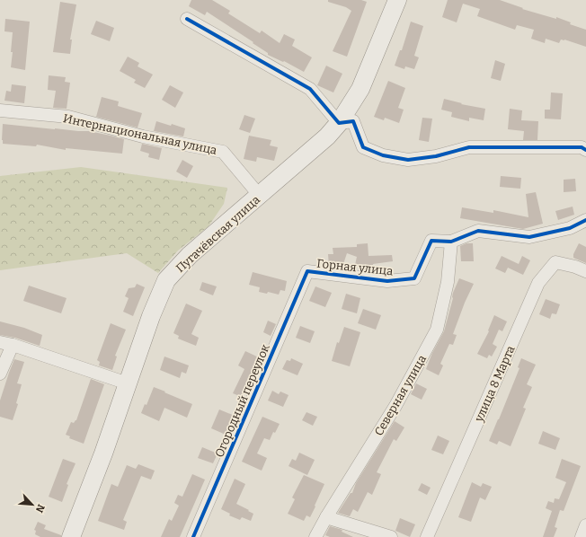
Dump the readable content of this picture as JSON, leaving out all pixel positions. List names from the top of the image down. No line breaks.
{"streets":{"main road":["Пугачёвская улица"],"street":["Интернациональная улица","Горная улица","улица 8 Марта","Северная улица","Огородный переулок"]},"crossings":[["Интернациональная улица","Пугачёвская улица"],["Горная улица","Северная улица"],["Горная улица","Огородный переулок"]],"north":"bottom right"}
